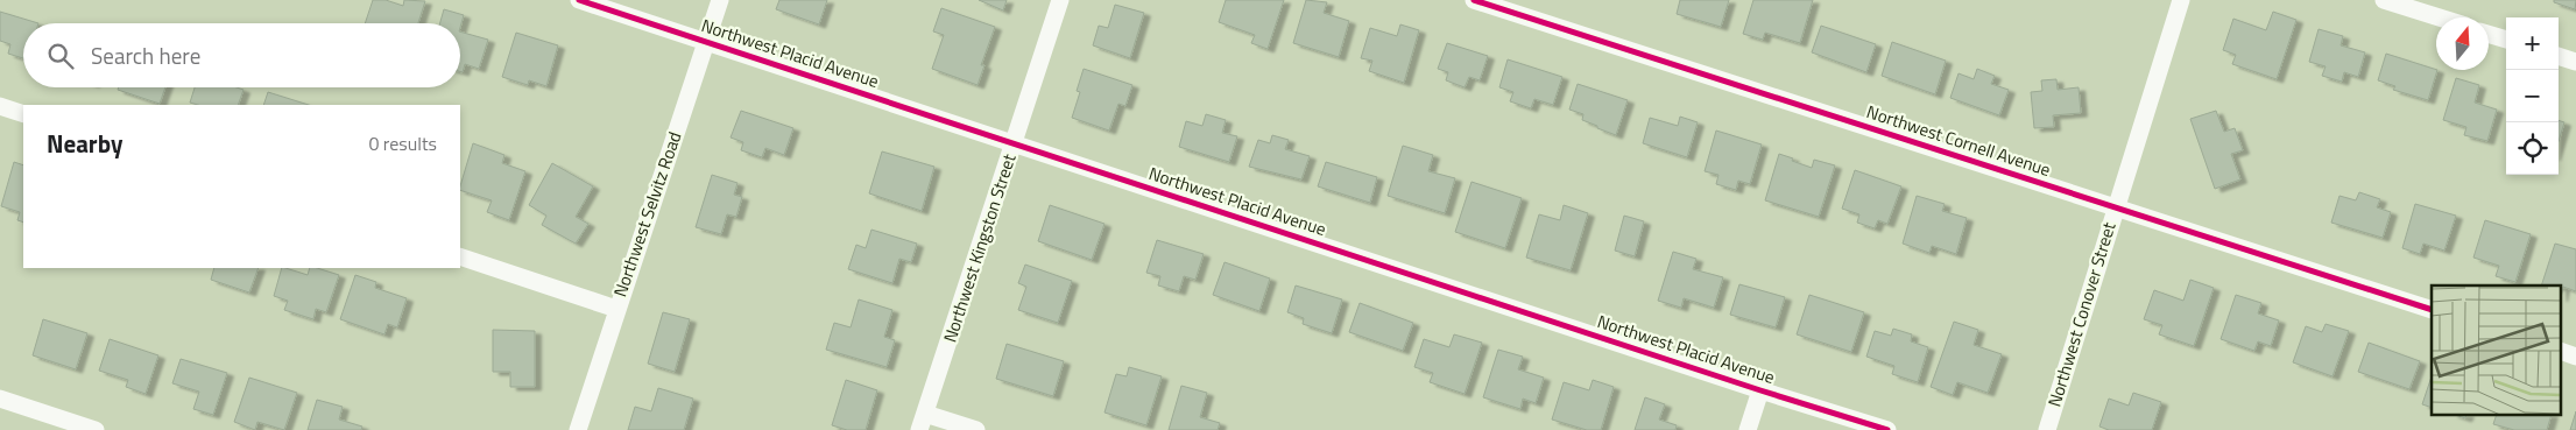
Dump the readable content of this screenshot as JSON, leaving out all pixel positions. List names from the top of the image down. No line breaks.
{"streets":{"street":["Northwest Placid Avenue","Northwest Cornell Avenue","Northwest Selvitz Road","Northwest Kingston Street","Northwest Conover Street"]},"crossings":[["Northwest Placid Avenue","Northwest Selvitz Road"],["Northwest Placid Avenue","Northwest Kingston Street"],["Northwest Cornell Avenue","Northwest Conover Street"]],"north":"top","page":{"map_buttons":["+","−"],"search":"Search here","heading":["Nearby","0 results"]}}
